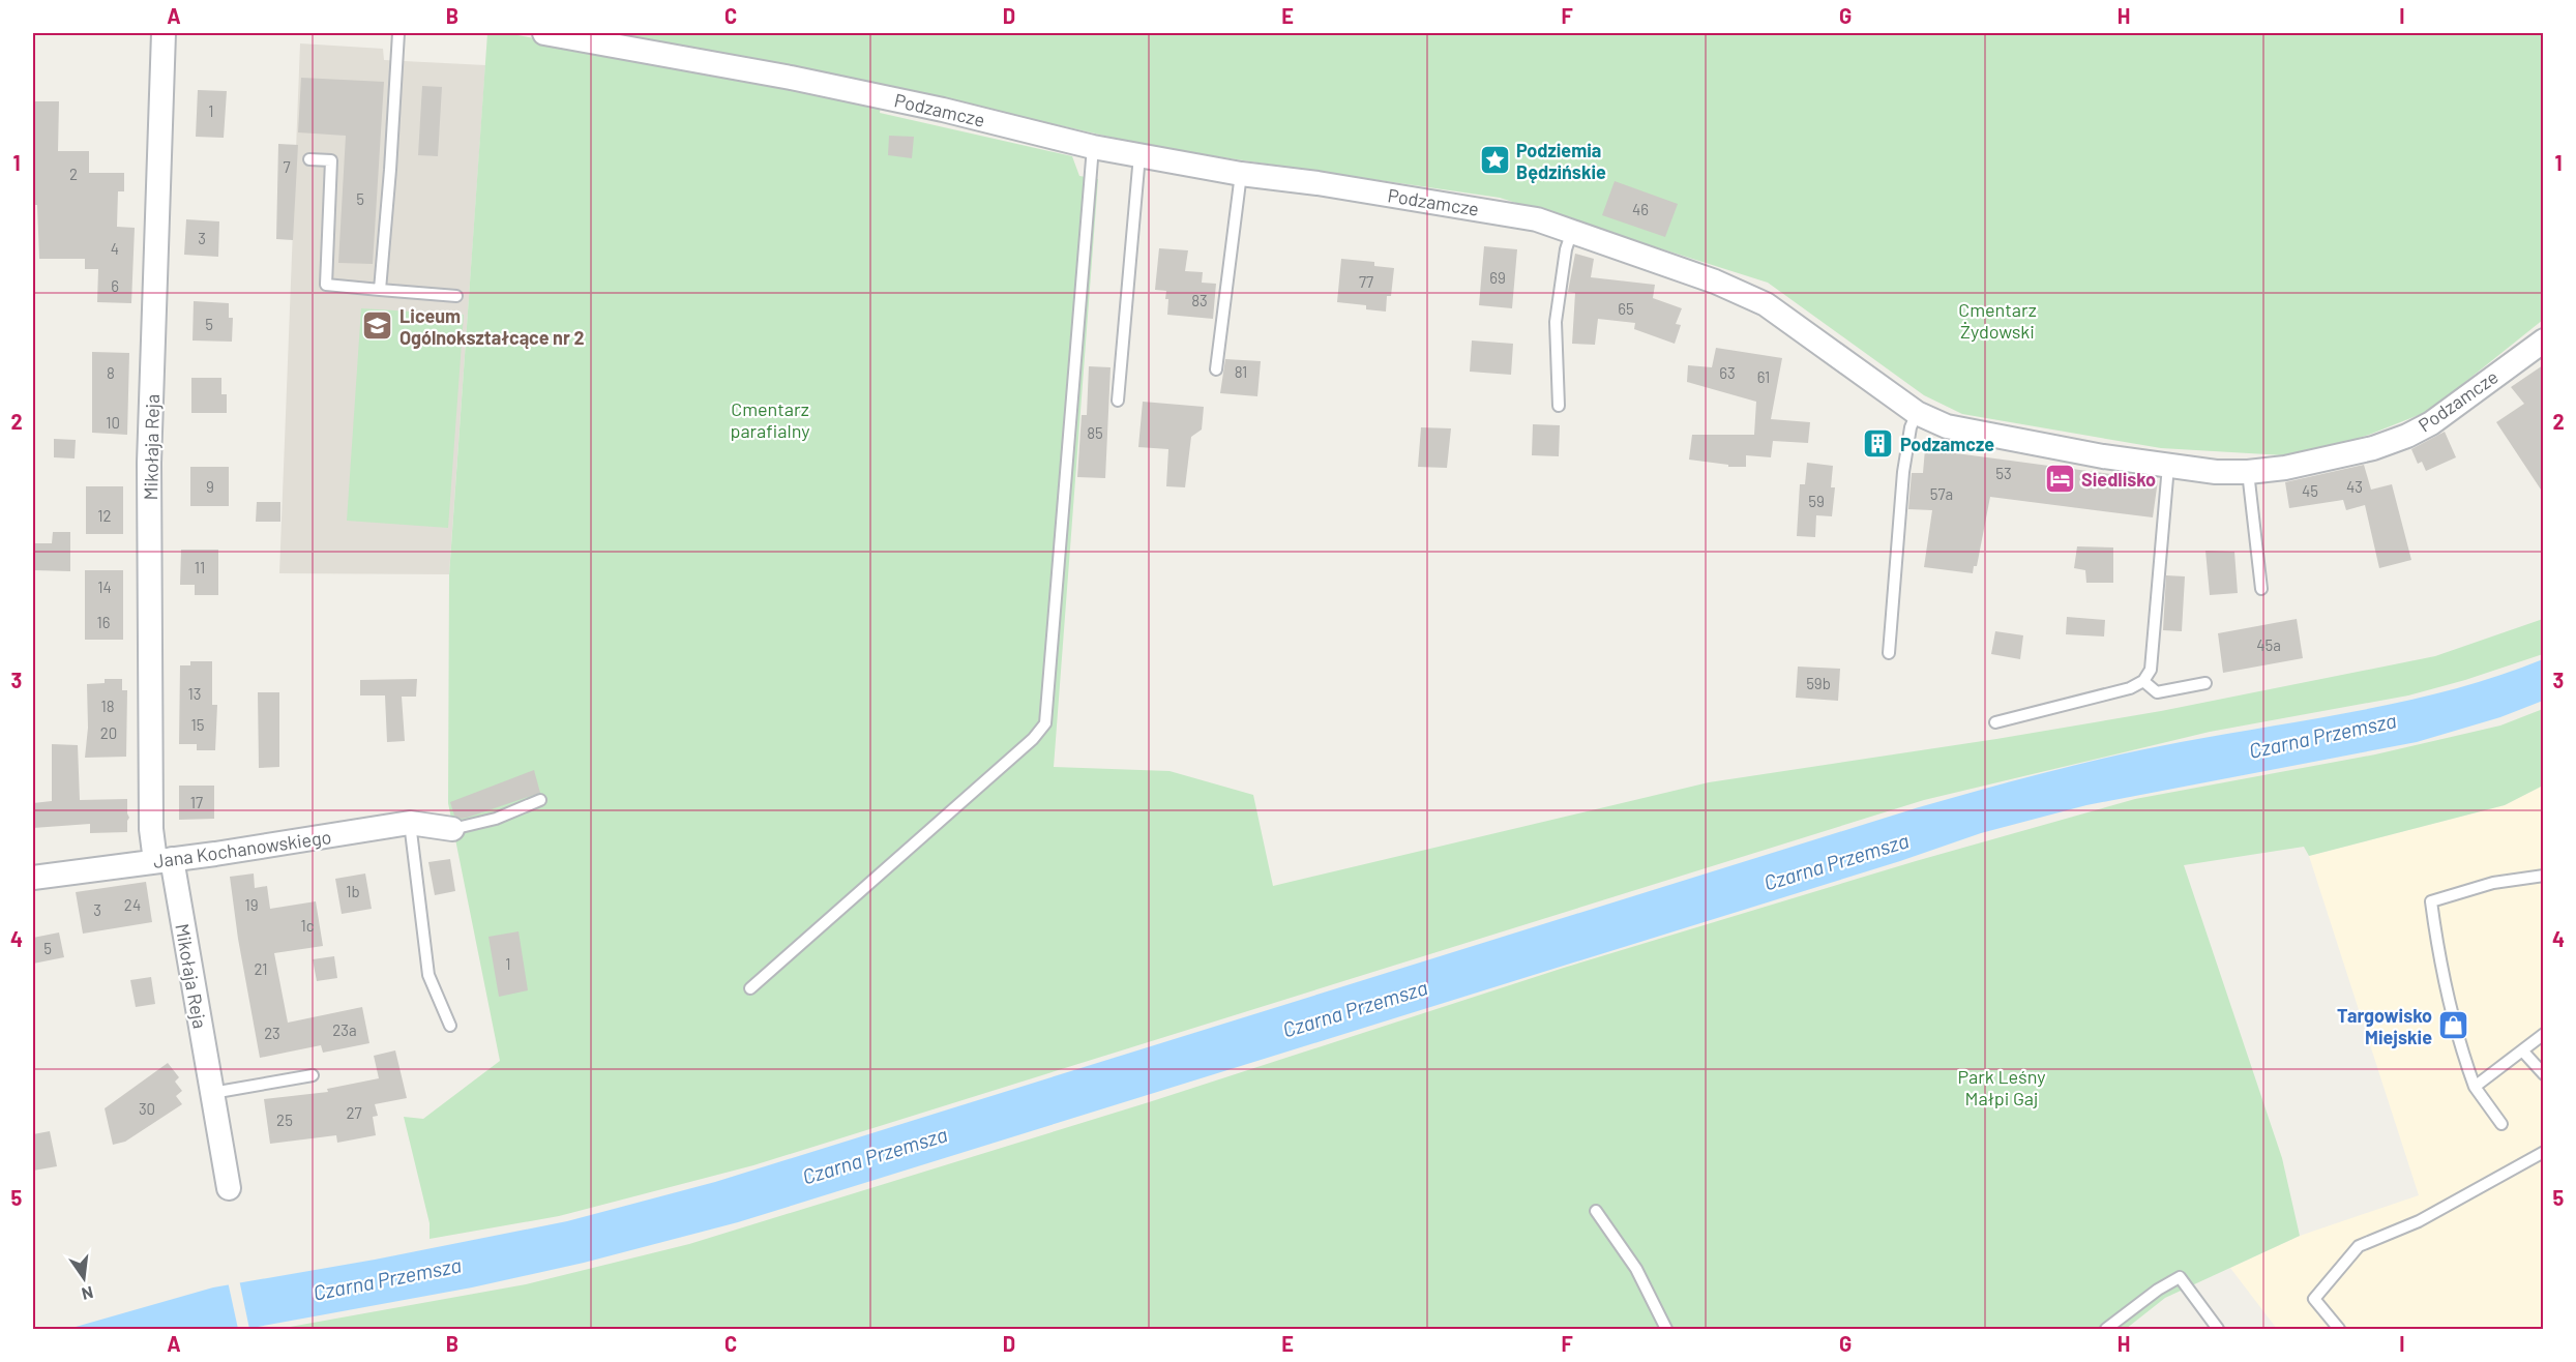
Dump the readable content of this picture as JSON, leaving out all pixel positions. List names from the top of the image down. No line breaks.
{"streets":{"street":["Podzamcze","Mikołaja Reja","Jana Kochanowskiego"]},"crossings":[["Mikołaja Reja","Jana Kochanowskiego"]],"water":["Czarna Przemsza"],"parks":["Cmentarz Żydowski","Cmentarz parafialny","Park Leśny Małpi Gaj"],"places":{"place":["Podziemia Będzińskie"],"school or university":["Liceum Ogólnokształcące nr 2"],"building":["Podzamcze"],"hotel":["Siedlisko"],"shop":["Targowisko Miejskie"]},"house_numbers":["1","7","2","5","46","3","4","69","77","6","83","65","5","81","8","63","61","10","85","53","9","43","45","57a","59","12","11","14","16","45a","59b","13","18","15","20","17","1b","24","19","3","1c","5","1","21","23a","23","30","27","25"],"north":"bottom","grid":{"columns":["A","B","C","D","E","F","G","H","I"],"rows":["1","2","3","4","5"]}}
